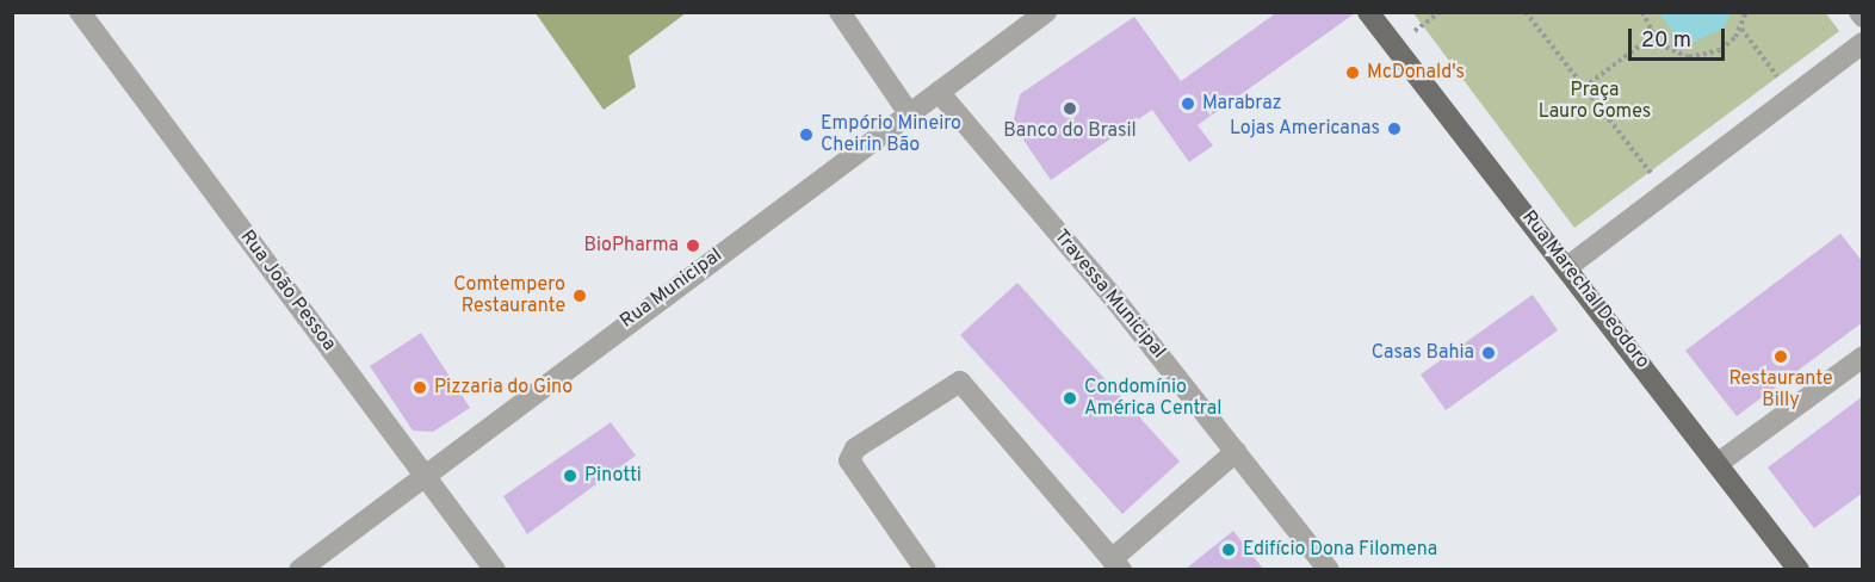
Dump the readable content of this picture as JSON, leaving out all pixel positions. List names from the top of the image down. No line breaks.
{"streets":{"main road":["Rua Marechal Deodoro"],"street":["Rua Municipal","Rua João Pessoa","Travessa Municipal"]},"crossings":[["Rua Municipal","Rua João Pessoa"],["Rua Municipal","Travessa Municipal"]],"parks":["Praça Lauro Gomes"],"places":["McDonald's","Marabraz","Banco do Brasil","Lojas Americanas","Empório Mineiro Cheirin Bão","BioPharma","Comtempero Restaurante","Casas Bahia","Restaurante Billy","Pizzaria do Gino","Condomínio América Central","Pinotti","Edifício Dona Filomena"],"scale_bar":"20 m"}
